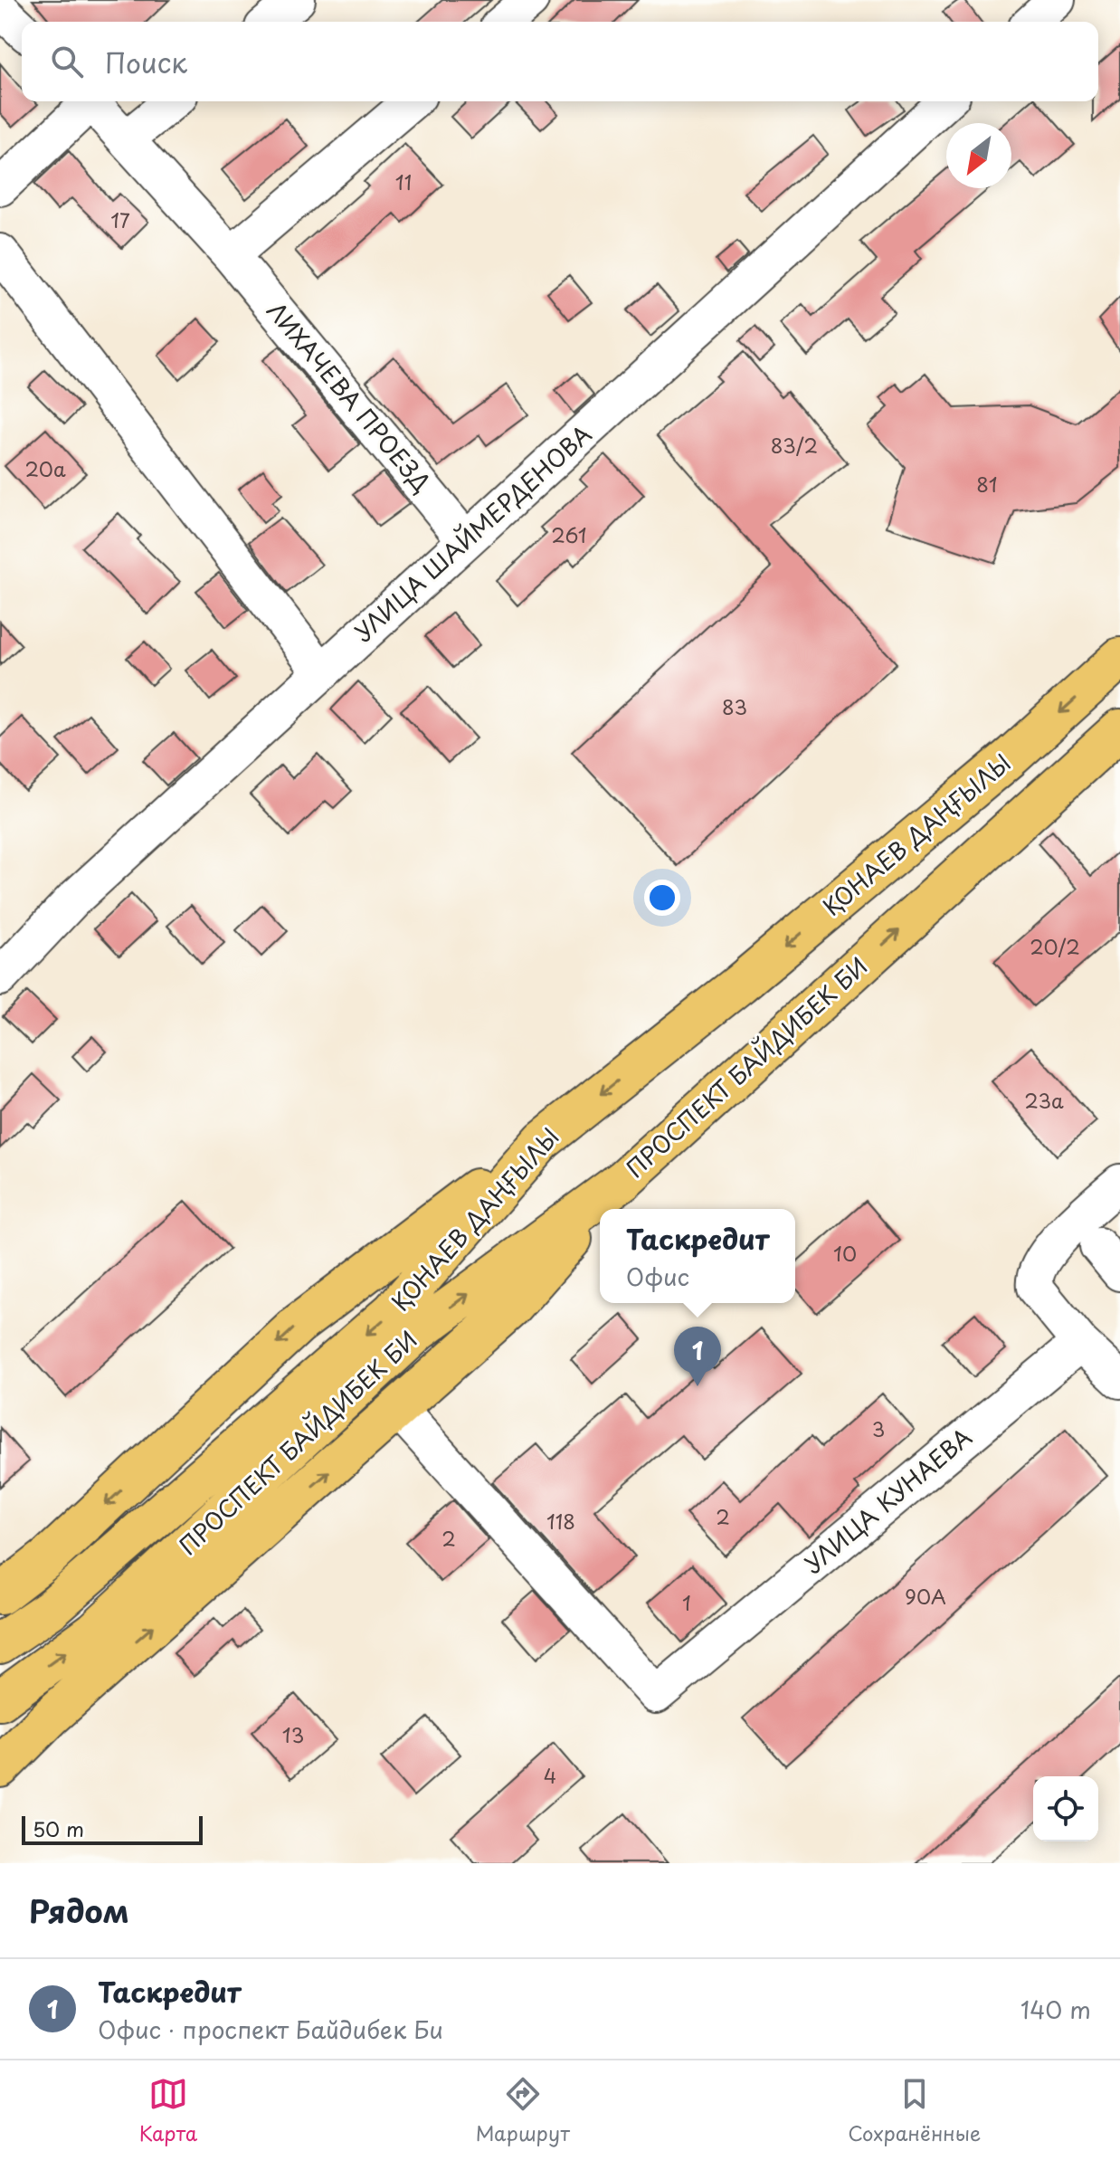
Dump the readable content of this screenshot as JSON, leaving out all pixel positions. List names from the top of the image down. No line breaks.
{"streets":{"main road":["ҚОНАЕВ ДАҢҒЫЛЫ","ПРОСПЕКТ БАЙДИБЕК БИ"],"street":["ЛИХАЧЕВА ПРОЕЗД","УЛИЦА ШАЙМЕРДЕНОВА","УЛИЦА КУНАЕВА"]},"crossings":[["ЛИХАЧЕВА ПРОЕЗД","УЛИЦА ШАЙМЕРДЕНОВА"]],"house_numbers":["11","17","83/2","20а","81","261","83","20/2","23а","10","3","2","118","2","90А","1","13","4"],"scale_bar":"50 m","north":"bottom left","page":{"search":"Поиск","popup":["Таскредит","Офис"],"pins":"1","scale":"50 m","heading":"Рядом","list":[{"mark":"1","name":"Таскредит","note":"Офис · проспект Байдибек Би","value":"140 m"}],"nav":["Карта","Маршрут","Сохранённые"]}}
